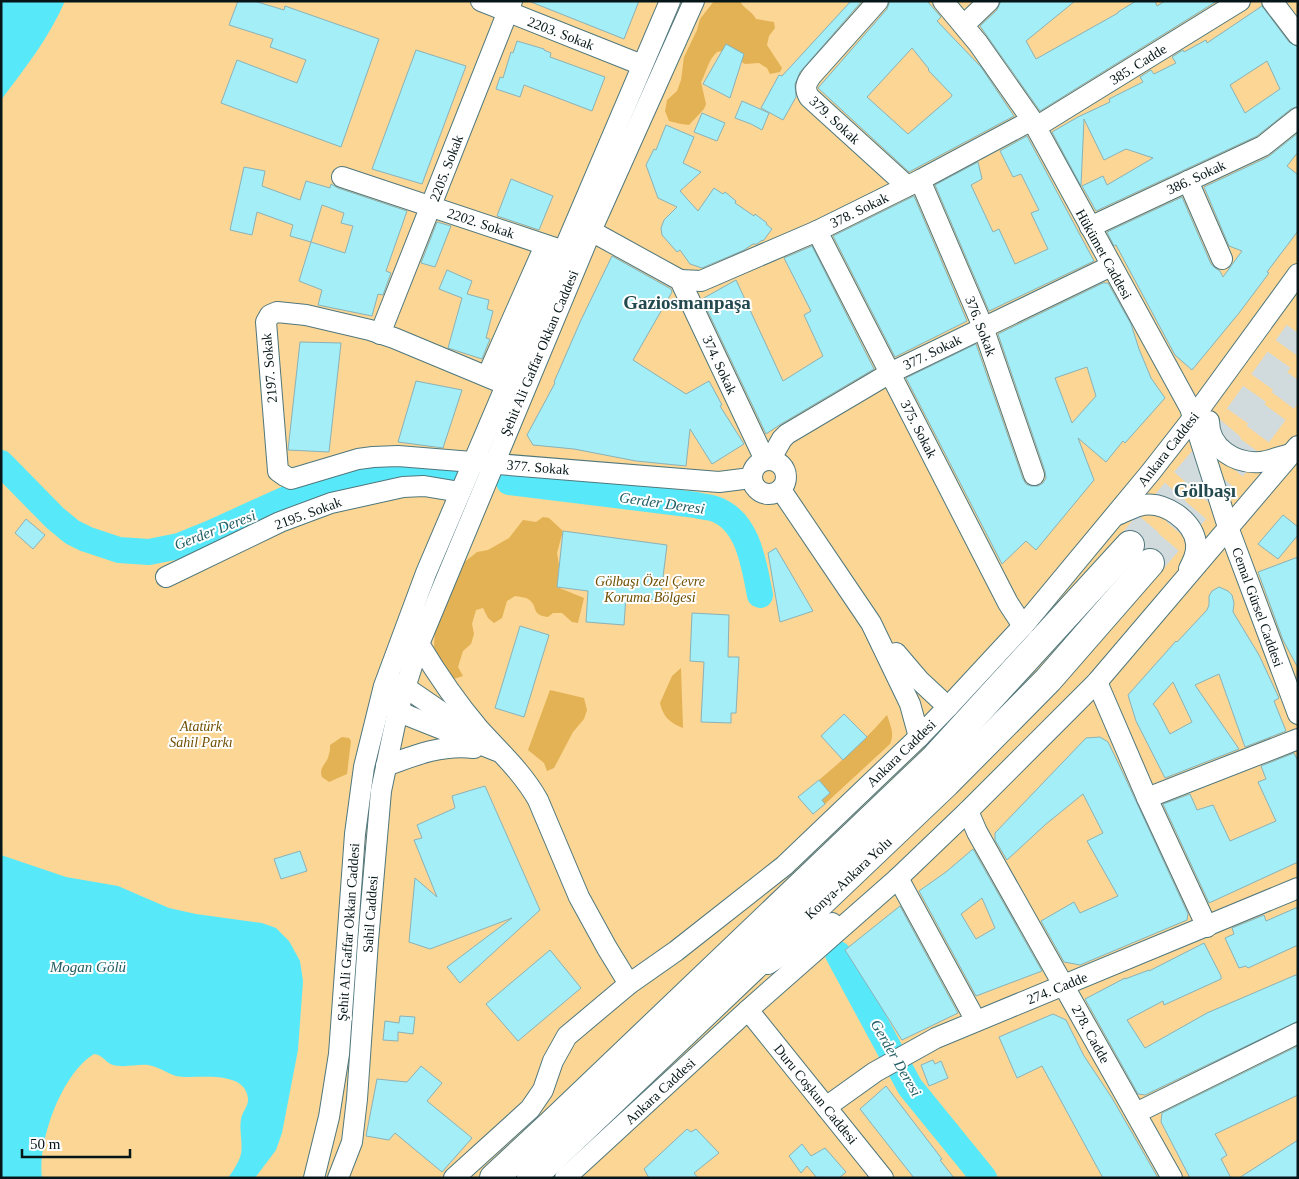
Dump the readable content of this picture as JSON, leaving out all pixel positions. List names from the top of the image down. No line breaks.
{"streets":{"highway":["Konya-Ankara Yolu"],"street":["2203. Sokak","385. Cadde","379. Sokak","2205. Sokak","386. Sokak","378. Sokak","2202. Sokak","Hükümet Caddesi","376. Sokak","377. Sokak","Şehit Ali Gaffar Okkan Caddesi","374. Sokak","2197. Sokak","375. Sokak","Ankara Caddesi","2195. Sokak","Cemal Gürsel Caddesi","Sahil Caddesi","274. Cadde","278. Cadde","Duru Coşkun Caddesi"]},"crossings":[["2203. Sokak","2205. Sokak"],["2203. Sokak","Şehit Ali Gaffar Okkan Caddesi"],["385. Cadde","378. Sokak"],["385. Cadde","Hükümet Caddesi"],["379. Sokak","378. Sokak"],["379. Sokak","376. Sokak"],["2205. Sokak","2202. Sokak"],["2205. Sokak","2197. Sokak"],["386. Sokak","Hükümet Caddesi"],["378. Sokak","Hükümet Caddesi"],["378. Sokak","376. Sokak"],["378. Sokak","374. Sokak"],["378. Sokak","375. Sokak"],["2202. Sokak","Şehit Ali Gaffar Okkan Caddesi"],["Hükümet Caddesi","377. Sokak"],["Hükümet Caddesi","Ankara Caddesi"],["Hükümet Caddesi","Cemal Gürsel Caddesi"],["376. Sokak","377. Sokak"],["377. Sokak","Şehit Ali Gaffar Okkan Caddesi"],["377. Sokak","374. Sokak"],["377. Sokak","2197. Sokak"],["377. Sokak","375. Sokak"],["Şehit Ali Gaffar Okkan Caddesi","2197. Sokak"],["Şehit Ali Gaffar Okkan Caddesi","2195. Sokak"],["Şehit Ali Gaffar Okkan Caddesi","Sahil Caddesi"],["375. Sokak","Ankara Caddesi"],["Ankara Caddesi","Cemal Gürsel Caddesi"],["Ankara Caddesi","278. Cadde"],["Ankara Caddesi","Duru Coşkun Caddesi"],["274. Cadde","278. Cadde"],["274. Cadde","Duru Coşkun Caddesi"]],"districts":["Gaziosmanpaşa","Gölbaşı"],"water":["Gerder Deresi","Mogan Gölü"],"parks":["Gölbaşı Özel Çevre Koruma Bölgesi","Atatürk Sahil Parkı"],"scale_bar":"50 m"}
